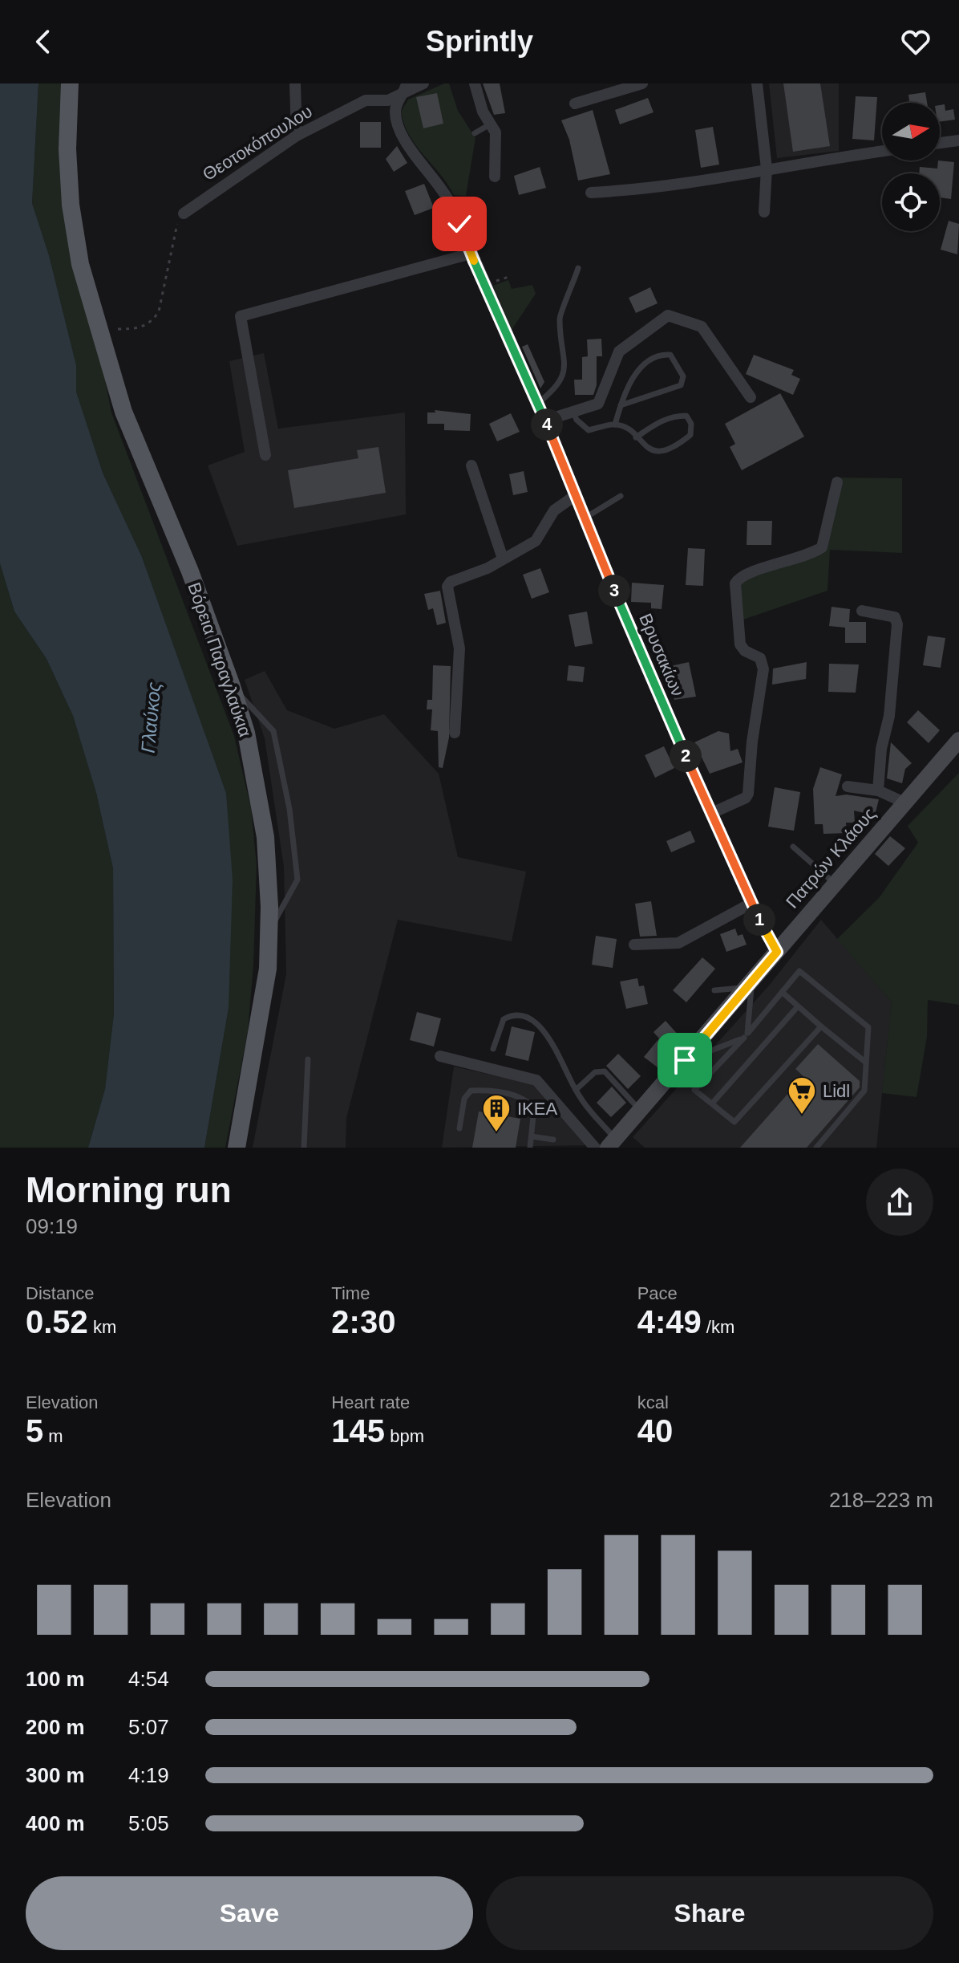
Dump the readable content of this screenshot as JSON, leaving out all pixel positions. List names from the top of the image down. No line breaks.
{"streets":{"main road":["Βόρεια Παραγλαύκια","Πατρών Κλάους"],"street":["Θεοτοκόπουλου","Βρυσακίων"]},"crossings":[["Θεοτοκόπουλου","Βρυσακίων"],["Βρυσακίων","Πατρών Κλάους"]],"water":["Γλαύκος"],"places":{"supermarket":["Lidl"],"building":["IKEA"]},"north":"right","page":{"header":"Sprintly","pins":["4","3","2","1"],"heading":["Morning run","09:19"],"stats":[["Distance","0.52 km"],["Time","2:30"],["Pace","4:49 /km"],["Elevation","5 m"],["Heart rate","145 bpm"],["kcal","40"]],"chart":["Elevation","218–223 m"],"list":[{"name":"100 m","note":"4:54"},{"name":"200 m","note":"5:07"},{"name":"300 m","note":"4:19"},{"name":"400 m","note":"5:05"}],"buttons":["Save","Share"]}}
